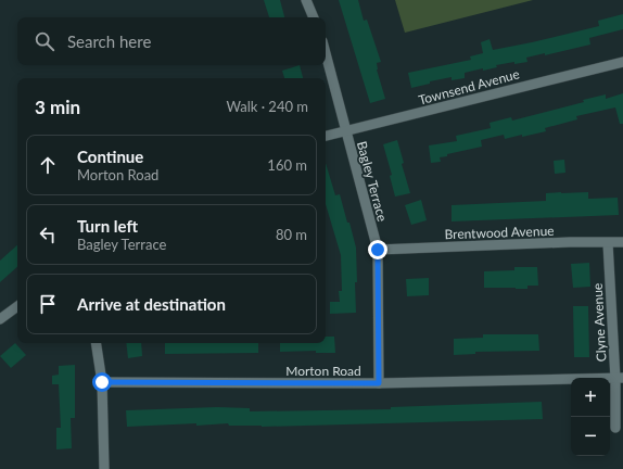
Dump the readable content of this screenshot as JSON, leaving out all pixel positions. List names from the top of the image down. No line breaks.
{"streets":{"street":["Townsend Avenue","Bagley Terrace","Brentwood Avenue","Clyne Avenue","Morton Road"]},"crossings":[["Townsend Avenue","Bagley Terrace"],["Bagley Terrace","Brentwood Avenue"],["Bagley Terrace","Morton Road"],["Brentwood Avenue","Clyne Avenue"],["Clyne Avenue","Morton Road"]],"page":{"search":"Search here","heading":["3 min","Walk · 240 m"],"list":[["Continue","Morton Road","160 m"],["Turn left","Bagley Terrace","80 m"],"Arrive at destination"],"map_buttons":["+","−"]}}
